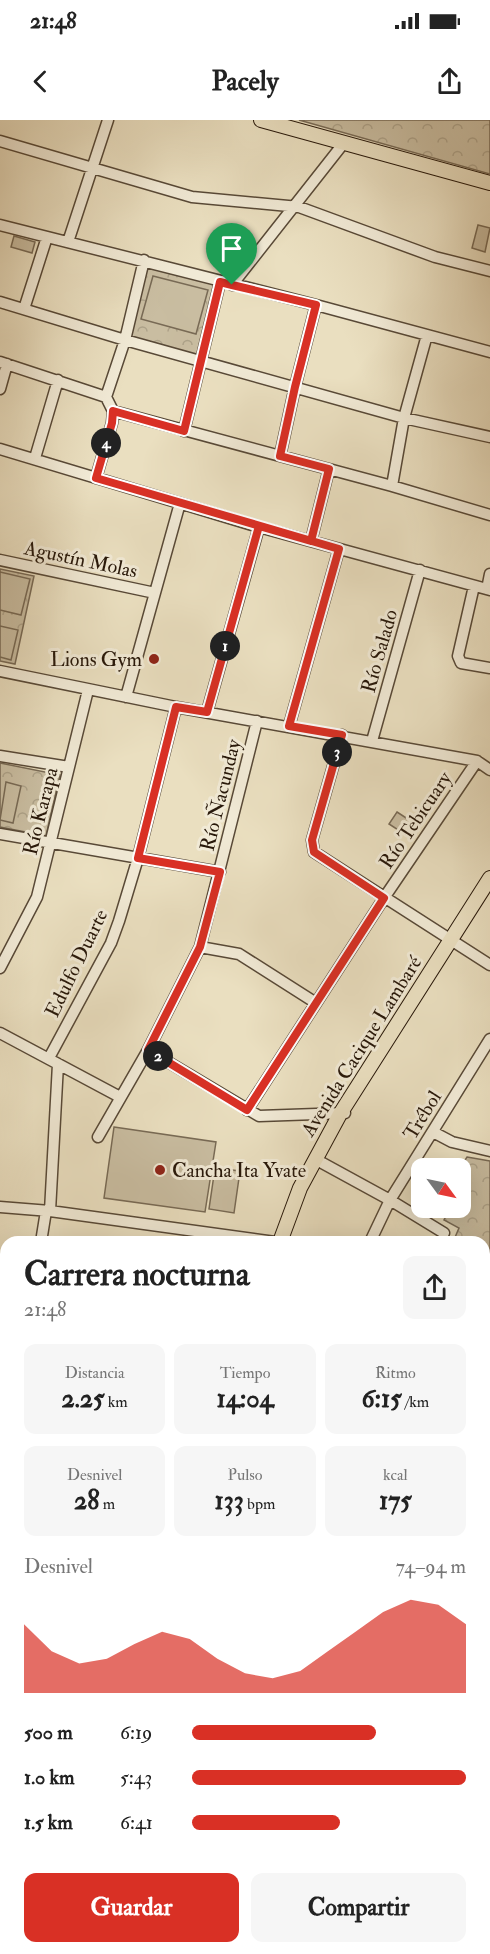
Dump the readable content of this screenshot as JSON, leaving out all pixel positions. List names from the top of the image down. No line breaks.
{"streets":{"main road":["Avenida Cacique Lambaré"],"street":["Agustín Molas","Río Salado","Río Ñacunday","Río Karapa","Río Tebicuary","Edulfo Duarte","Trébol"]},"places":["Lions Gym","Cancha Ita Yvate"],"north":"bottom right","page":{"status":"21:48","header":"Pacely","pins":["4","1","3","2"],"heading":["Carrera nocturna","21:48"],"stats":[["Distancia","2.25 km"],["Tiempo","14:04"],["Ritmo","6:15 /km"],["Desnivel","28 m"],["Pulso","133 bpm"],["kcal","175"]],"chart":["Desnivel","74–94 m"],"list":[{"name":"500 m","note":"6:19"},{"name":"1.0 km","note":"5:43"},{"name":"1.5 km","note":"6:41"}],"buttons":["Guardar","Compartir"]}}
